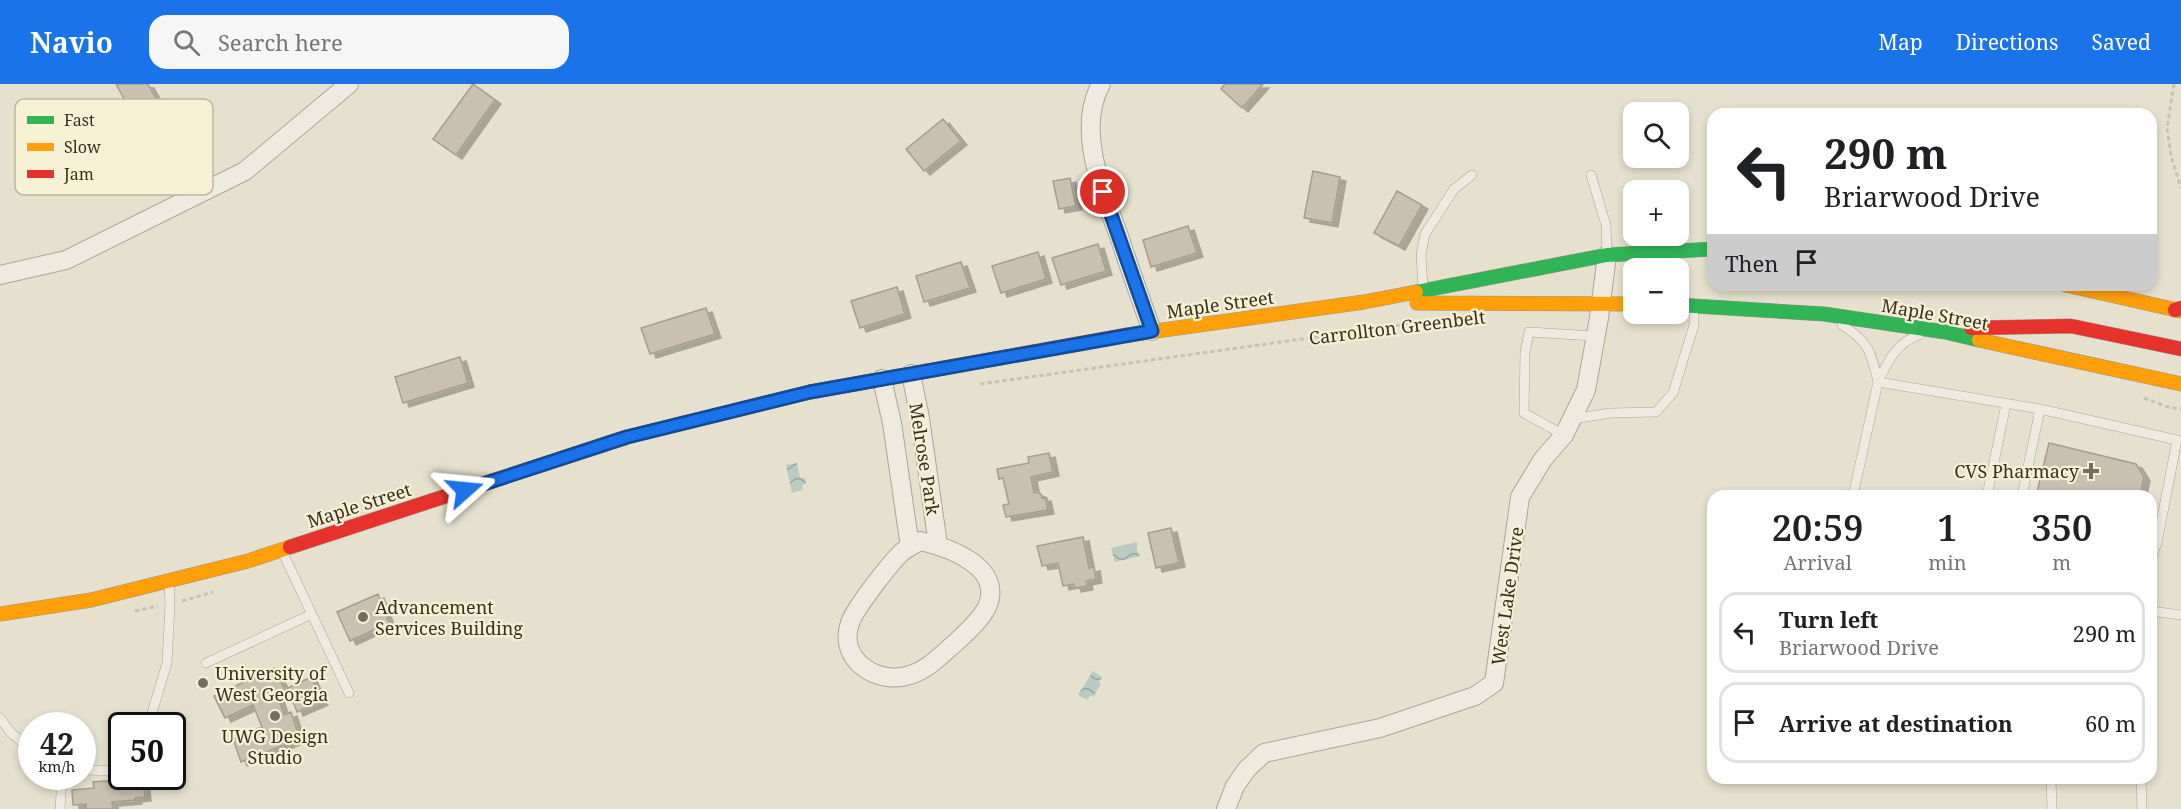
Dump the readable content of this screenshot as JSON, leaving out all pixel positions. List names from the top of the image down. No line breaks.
{"streets":{"main road":["Maple Street"],"street":["Melrose Park","West Lake Drive"],"path":["Carrollton Greenbelt"]},"crossings":[["Maple Street","Melrose Park"],["Maple Street","West Lake Drive"]],"places":{"health":["CVS Pharmacy"],"other":["Advancement Services Building","University of West Georgia","UWG Design Studio"]},"legend":["Fast","Slow","Jam"],"page":{"header":"Navio","search":"Search here","nav":["Map","Directions","Saved"],"map_buttons":["+","−"],"turn":["290 m","Briarwood Drive"],"then":"Then","eta":["20:59","Arrival","1","min","350","m"],"list":[{"name":"Turn left","note":"Briarwood Drive","value":"290 m"},{"name":"Arrive at destination","value":"60 m"}],"speed":"42 km/h","limit":"50"}}
